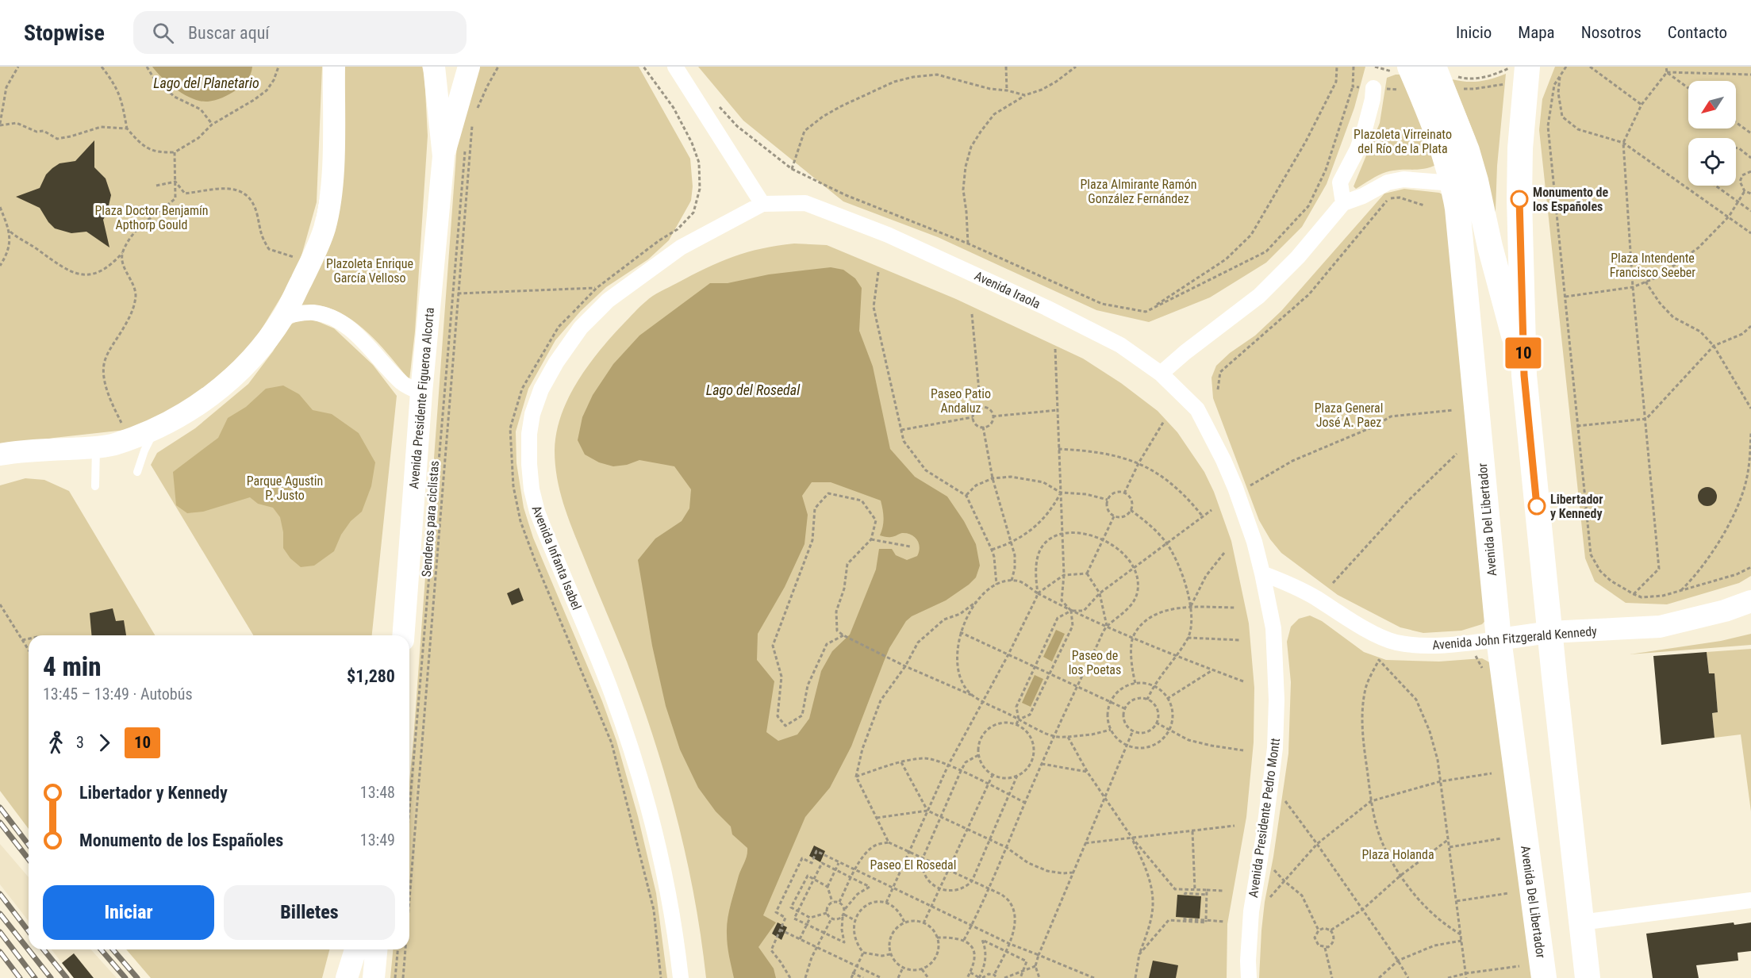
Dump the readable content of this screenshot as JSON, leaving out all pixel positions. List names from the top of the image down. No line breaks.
{"streets":{"main road":["Avenida Presidente Figueroa Alcorta","Avenida Del Libertador","Avenida John Fitzgerald Kennedy"],"street":["Avenida Iraola","Avenida Infanta Isabel","Avenida Presidente Pedro Montt"],"path":["Senderos para ciclistas"]},"crossings":[["Avenida Iraola","Avenida Infanta Isabel"],["Avenida Iraola","Avenida Presidente Pedro Montt"],["Avenida Del Libertador","Avenida John Fitzgerald Kennedy"],["Avenida John Fitzgerald Kennedy","Avenida Presidente Pedro Montt"]],"water":["Lago del Planetario","Lago del Rosedal"],"parks":["Plazoleta Virreinato del Río de la Plata","Plaza Almirante Ramón González Fernández","Plaza Doctor Benjamín Apthorp Gould","Plaza Intendente Francisco Seeber","Plazoleta Enrique García Velloso","Paseo Patio Andaluz","Plaza General José A. Paez","Parque Agustin P. Justo","Paseo de los Poetas","Plaza Holanda","Paseo El Rosedal"],"places":["Monumento de los Españoles","Libertador y Kennedy"],"lines":["bus line 10"],"north":"bottom left","page":{"header":"Stopwise","search":"Buscar aquí","nav":["Inicio","Mapa","Nosotros","Contacto"],"on_map":"10","heading":["4 min","13:45 – 13:49 · Autobús","$1,280"],"legs":["3","10"],"list":[{"name":"Libertador y Kennedy","value":"13:48"},{"name":"Monumento de los Españoles","value":"13:49"}],"buttons":["Iniciar","Billetes"]}}
